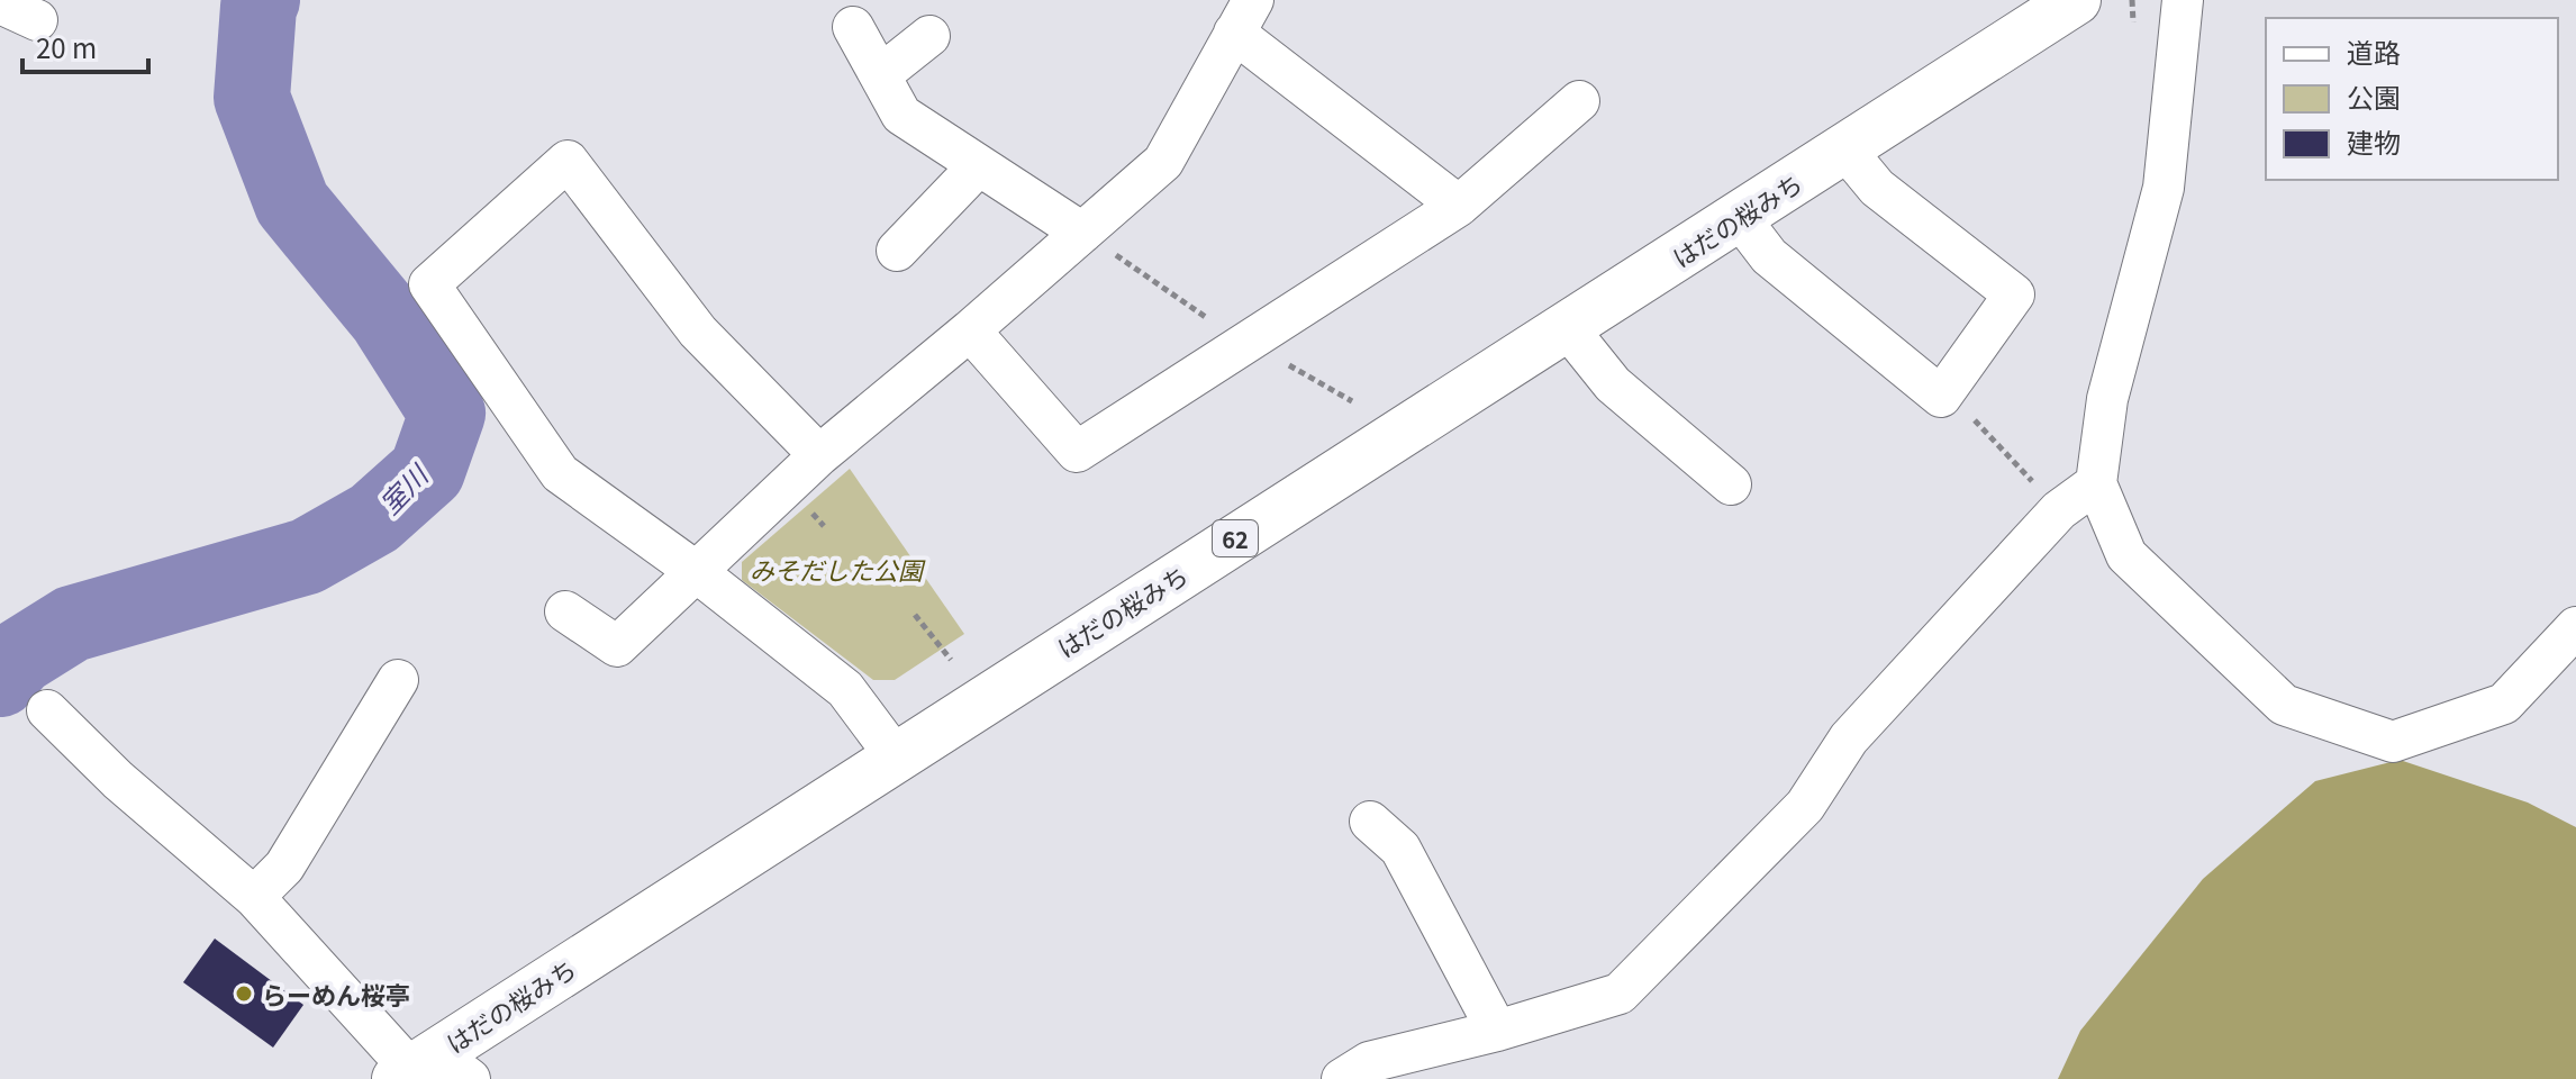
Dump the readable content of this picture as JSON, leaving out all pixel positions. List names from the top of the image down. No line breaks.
{"streets":{"main road":["はだの桜みち","62"]},"water":["室川"],"parks":["みそだした公園"],"places":["らーめん桜亭"],"legend":["道路","公園","建物"],"scale_bar":"20 m"}
